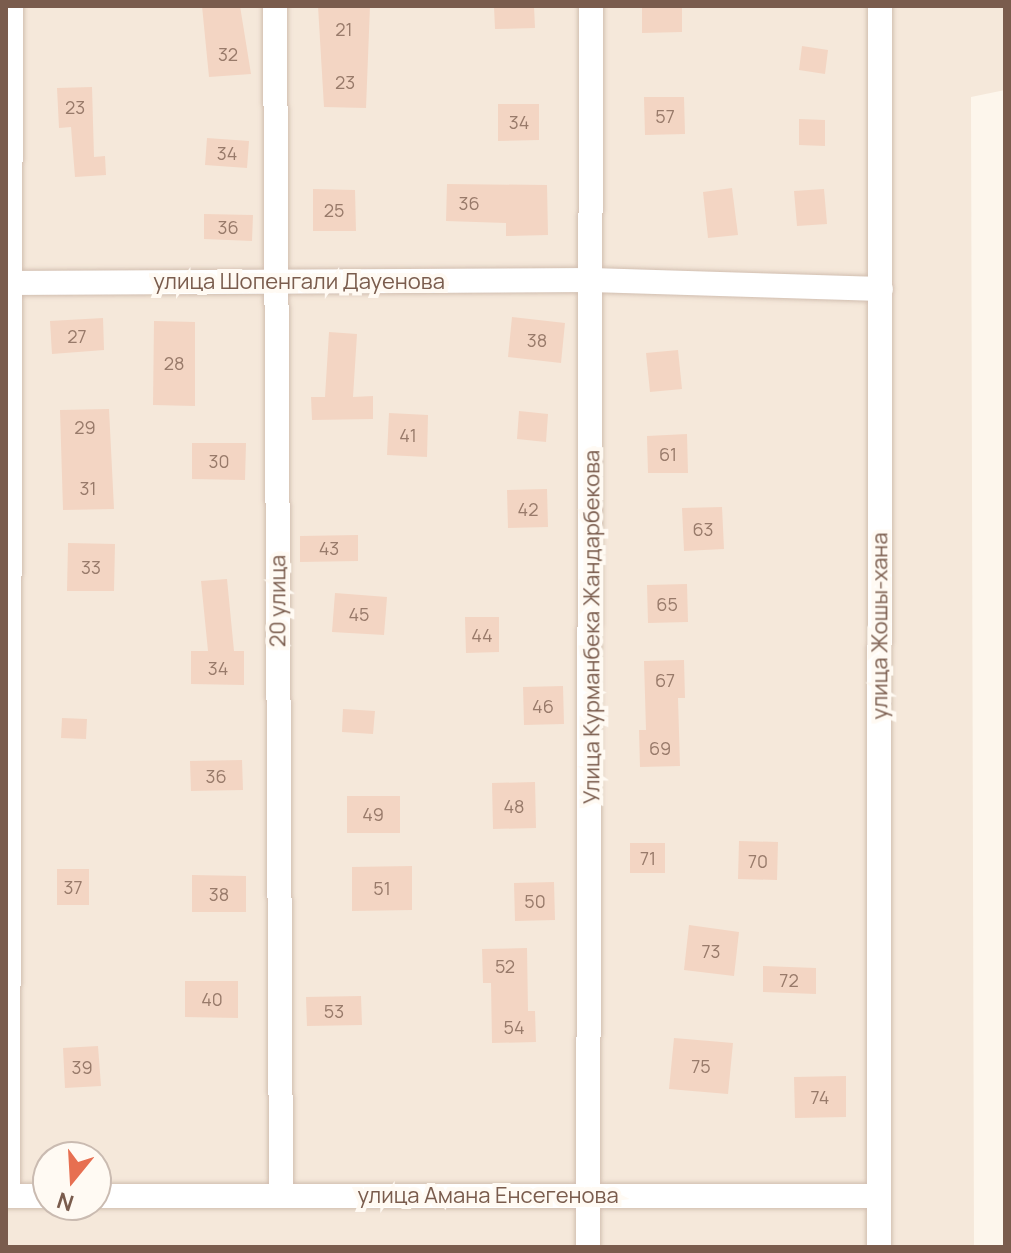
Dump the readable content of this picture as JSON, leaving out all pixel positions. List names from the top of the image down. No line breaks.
{"streets":{"street":["улица Шопенгали Дауенова","20 улица","улица Жошы-хана","Улица Курманбека Жандарбекова","улица Амана Енсегенова"]},"crossings":[["улица Шопенгали Дауенова","20 улица"],["улица Шопенгали Дауенова","улица Жошы-хана"],["улица Шопенгали Дауенова","Улица Курманбека Жандарбекова"],["20 улица","улица Амана Енсегенова"],["улица Жошы-хана","улица Амана Енсегенова"],["Улица Курманбека Жандарбекова","улица Амана Енсегенова"]],"house_numbers":["21","32","23","23","57","34","34","36","25","36","27","38","28","29","41","61","30","31","42","63","43","33","65","45","44","34","67","46","69","36","48","49","71","70","37","51","38","50","73","52","72","40","53","54","75","39","74"],"north":"bottom"}
